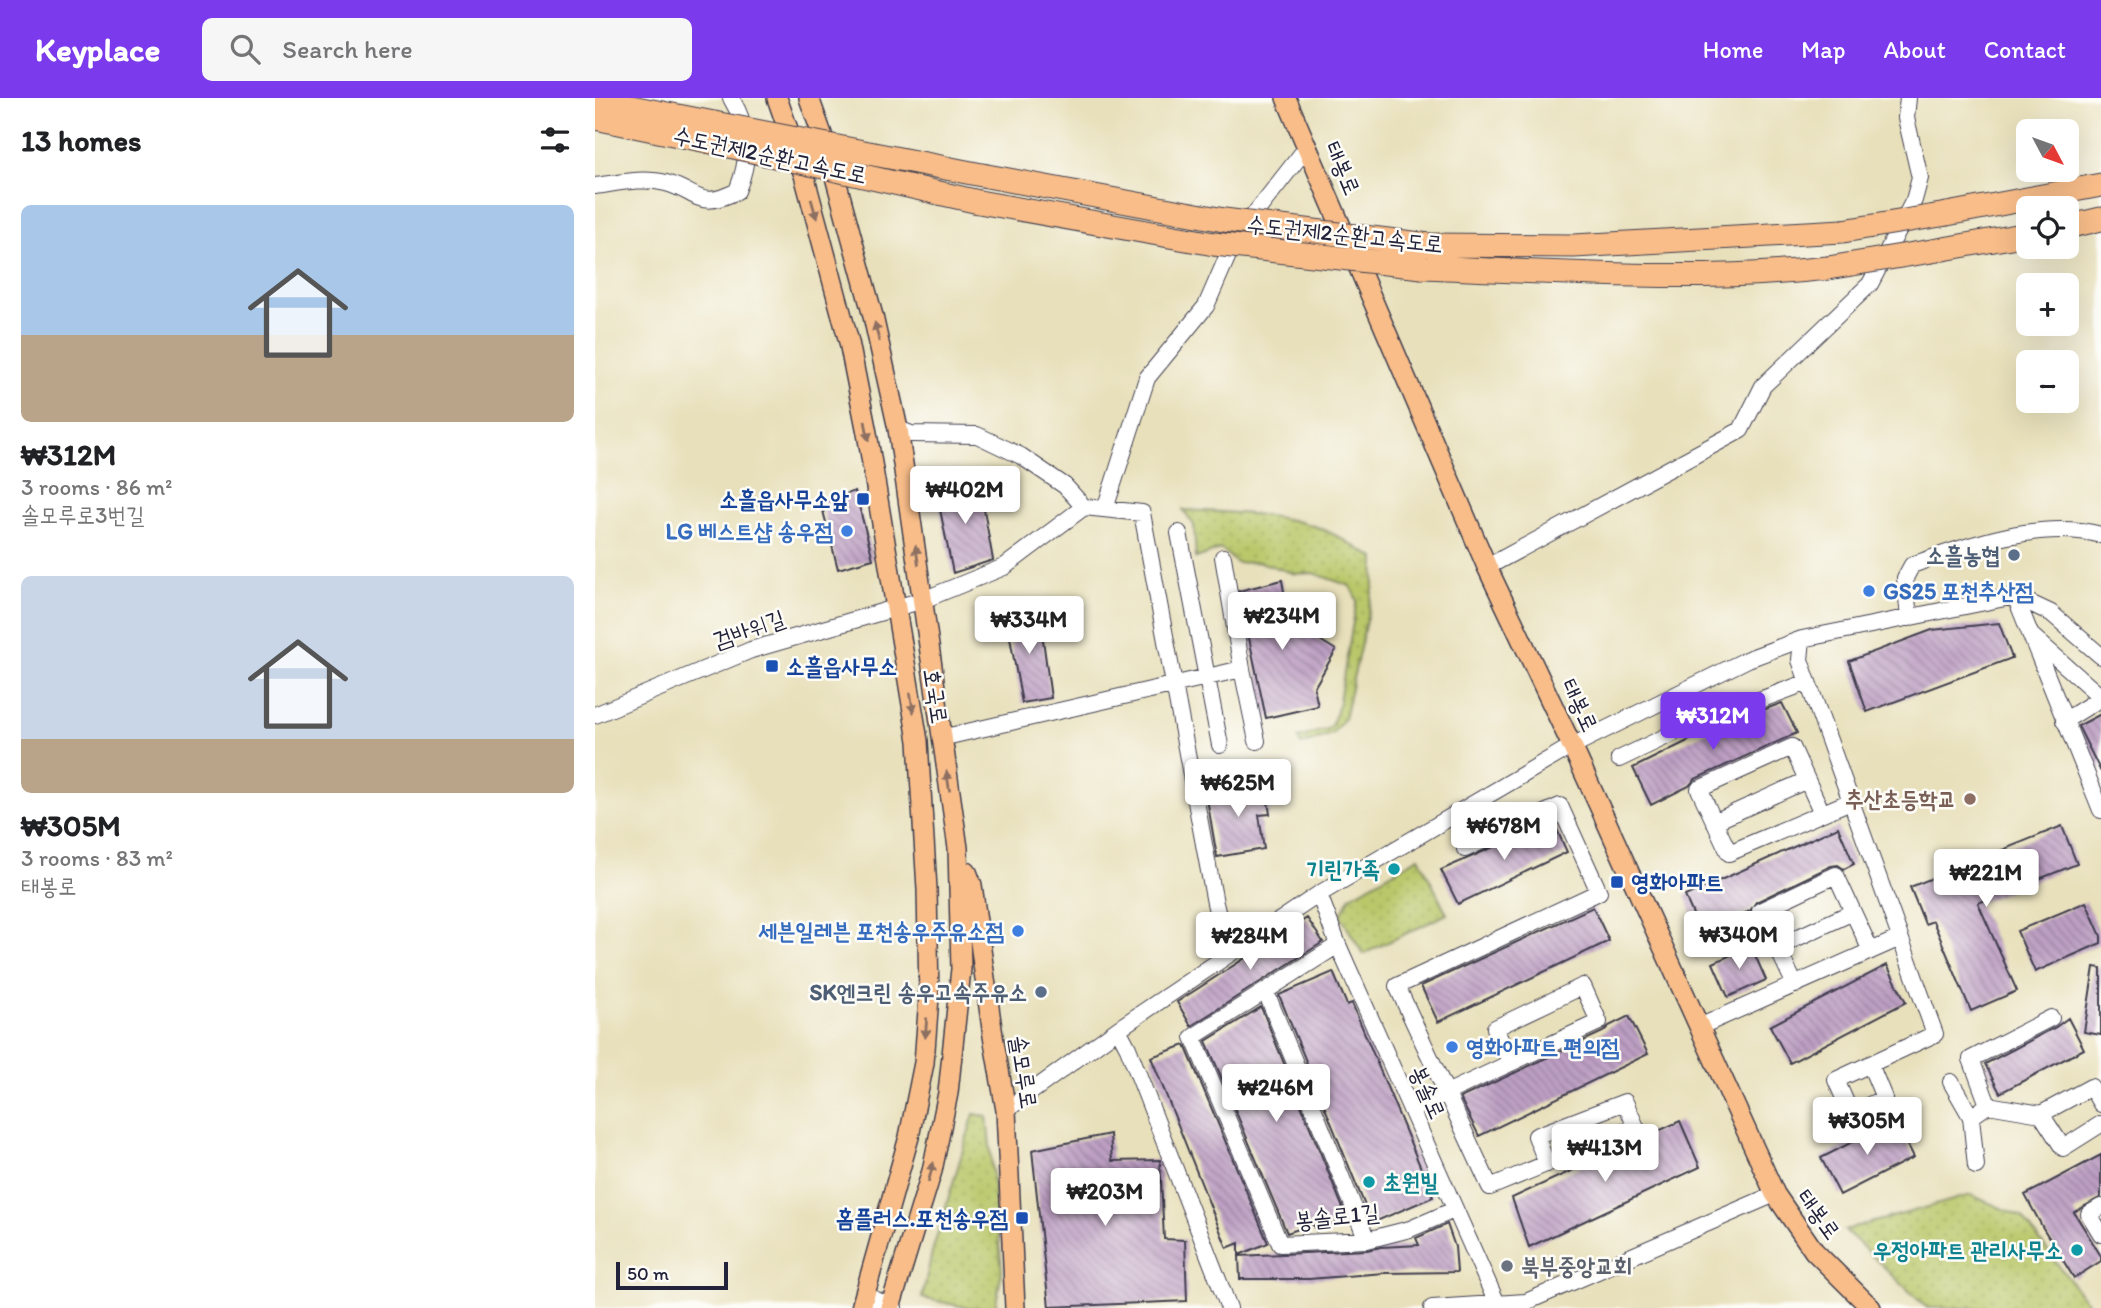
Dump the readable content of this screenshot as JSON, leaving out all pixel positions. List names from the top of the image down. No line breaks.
{"streets":{"highway":["수도권제2순환고속도로"],"main road":["태봉로","호국로","솔모루로"],"street":["검바위길","봉솔로","봉솔로1길"]},"crossings":[["검바위길","호국로"],["호국로","솔모루로"],["봉솔로","봉솔로1길"]],"places":{"transit":["소흘읍사무소앞","소흘읍사무소","영화아파트","홈플러스.포천송우점"],"other":["LG 베스트샵 송우점","소흘농협","GS25 포천추산점","추산초등학교","기린가족","세븐일레븐 포천송우주유소점","SK엔크린 송우고속주유소","영화아파트 편의점","초원빌","우정아파트 관리사무소","북부중앙교회"]},"scale_bar":"50 m","north":"bottom right","page":{"header":"Keyplace","search":"Search here","nav":["Home","Map","About","Contact"],"heading":"13 homes","map_buttons":["+","−"],"list":[{"name":"₩312M","note":"3 rooms · 86 m² · 솔모루로3번길"},{"name":"₩305M","note":"3 rooms · 83 m² · 태봉로"}],"price":["₩402M","₩234M","₩334M","₩312M","₩625M","₩678M","₩221M","₩340M","₩284M","₩246M","₩305M","₩413M","₩203M"],"scale":"50 m"}}
